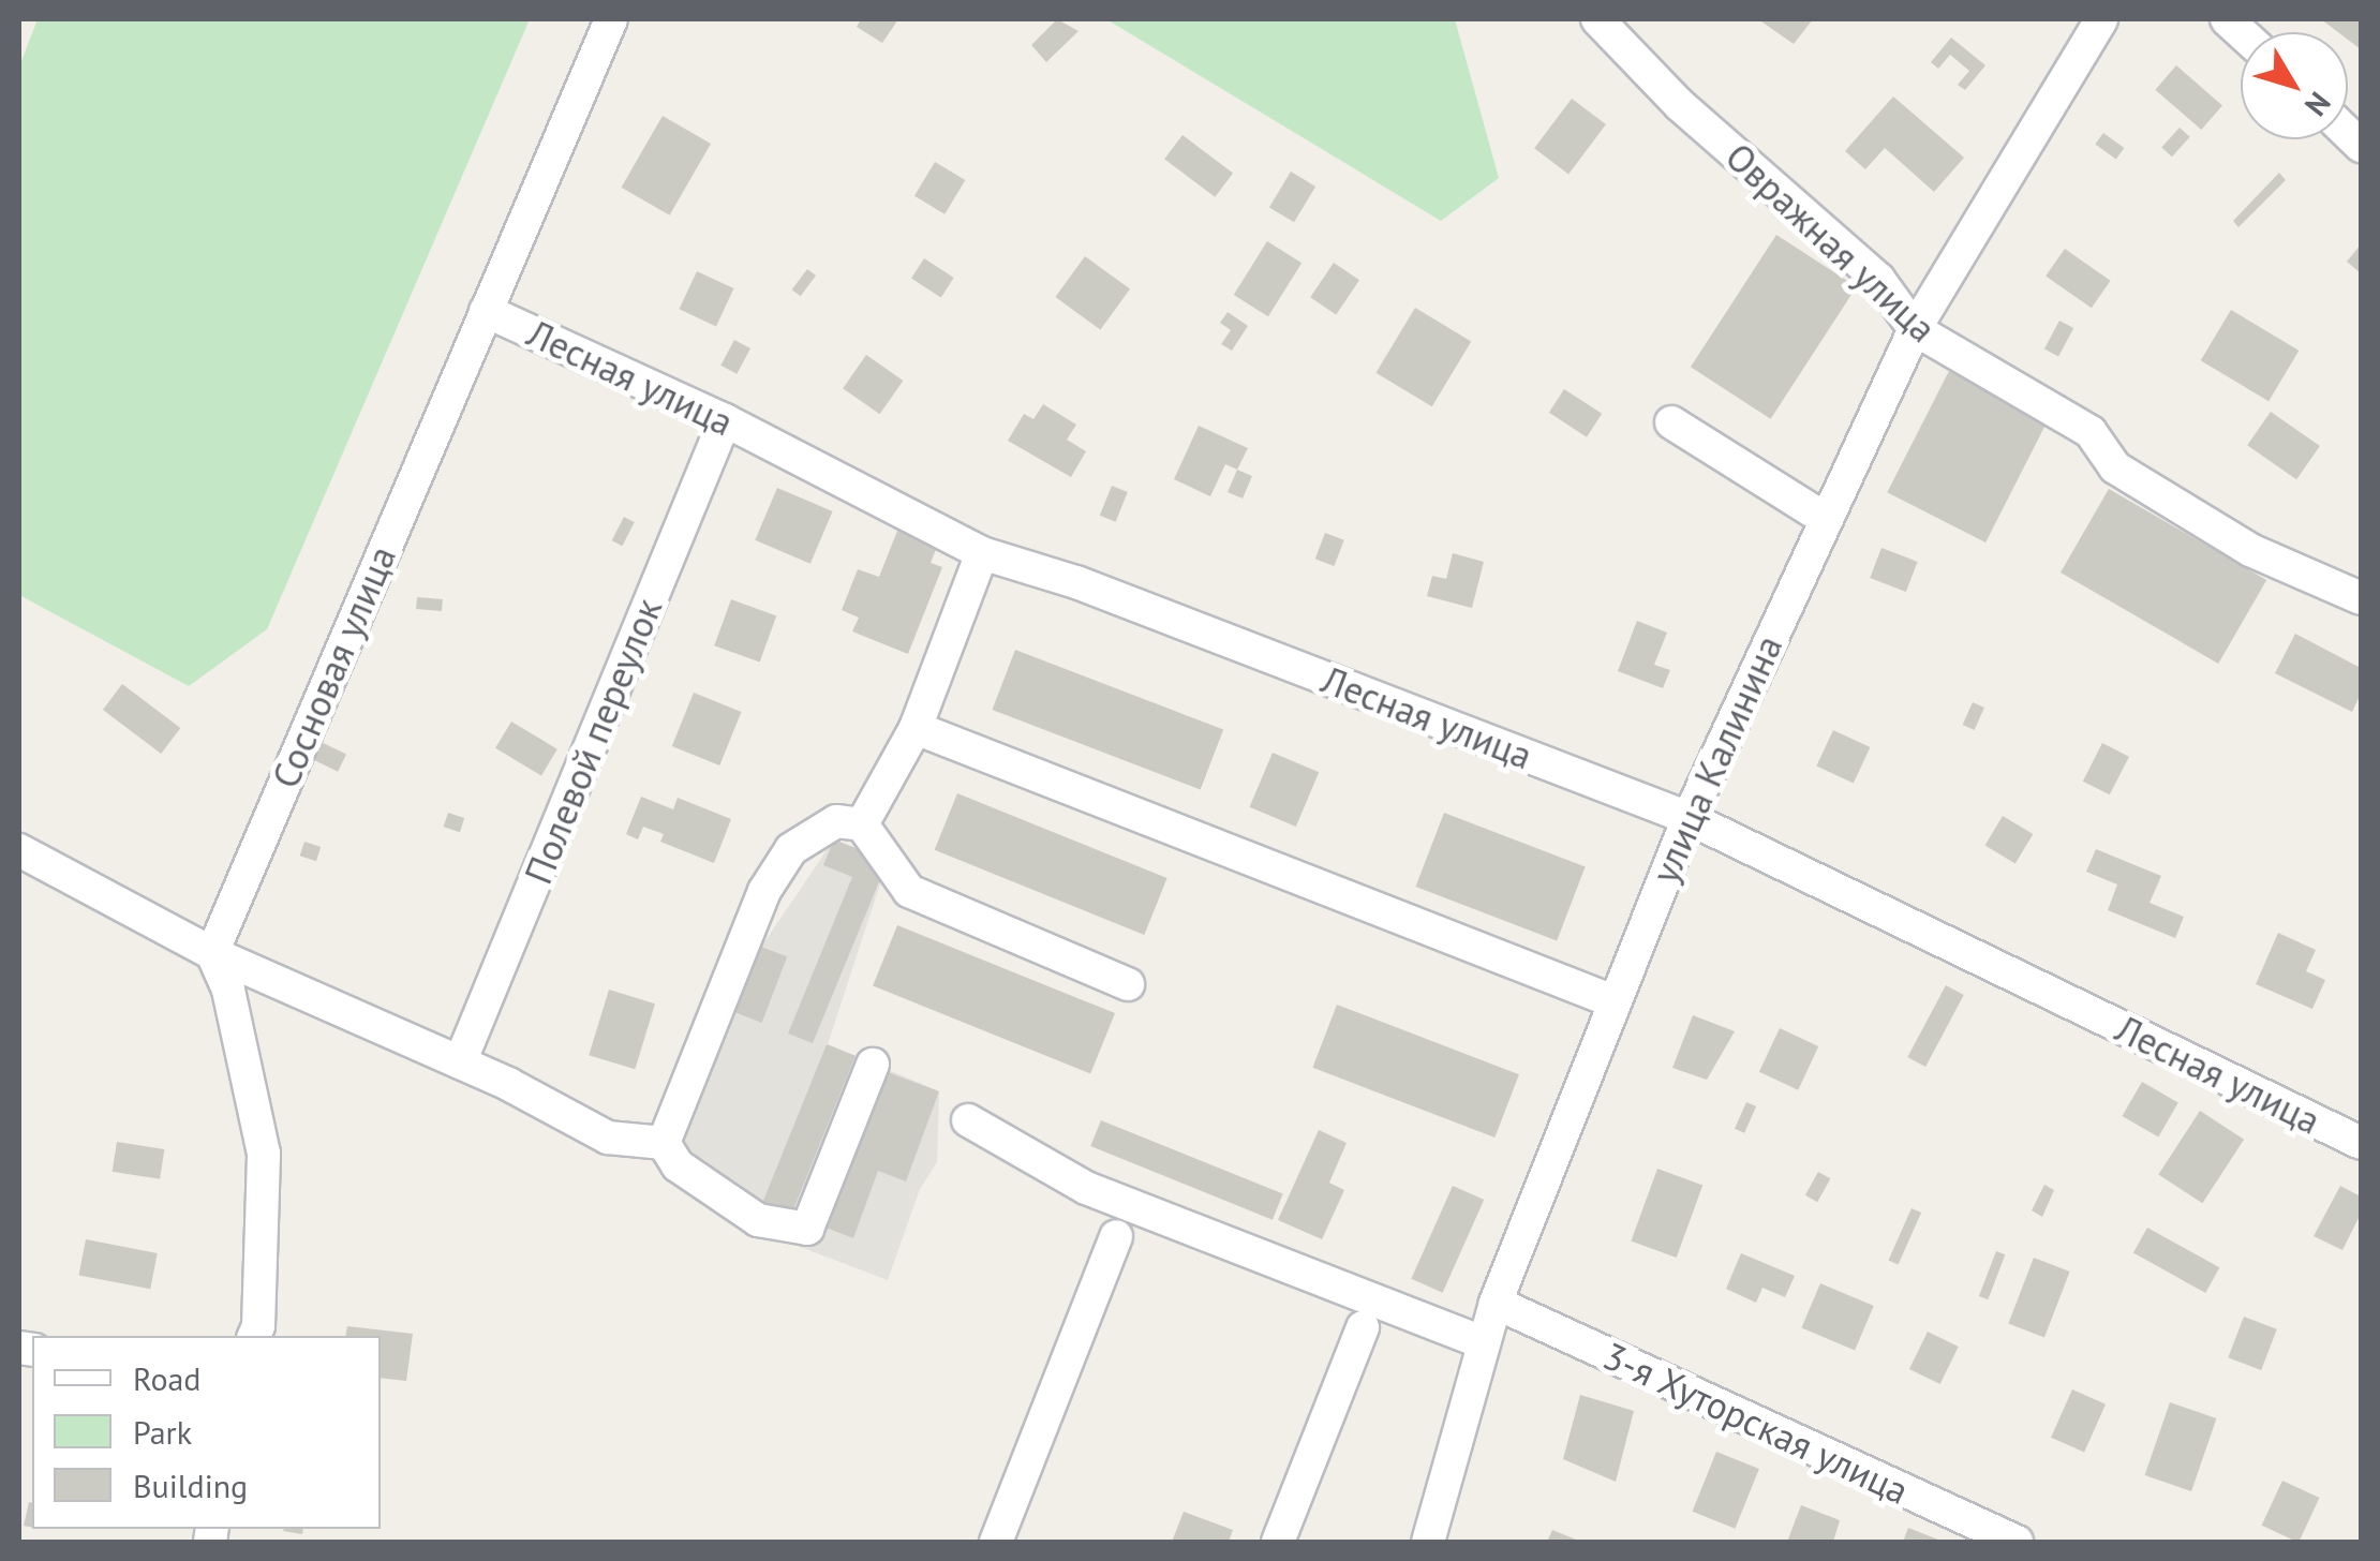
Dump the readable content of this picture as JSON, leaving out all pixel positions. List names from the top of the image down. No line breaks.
{"streets":{"street":["Овражная улица","Лесная улица","Сосновая улица","Полевой переулок","улица Калинина","3-я Хуторская улица"]},"crossings":[["Овражная улица","улица Калинина"],["Лесная улица","Сосновая улица"],["Лесная улица","Полевой переулок"],["Лесная улица","улица Калинина"],["улица Калинина","3-я Хуторская улица"]],"legend":["Road","Park","Building"],"north":"bottom right"}
